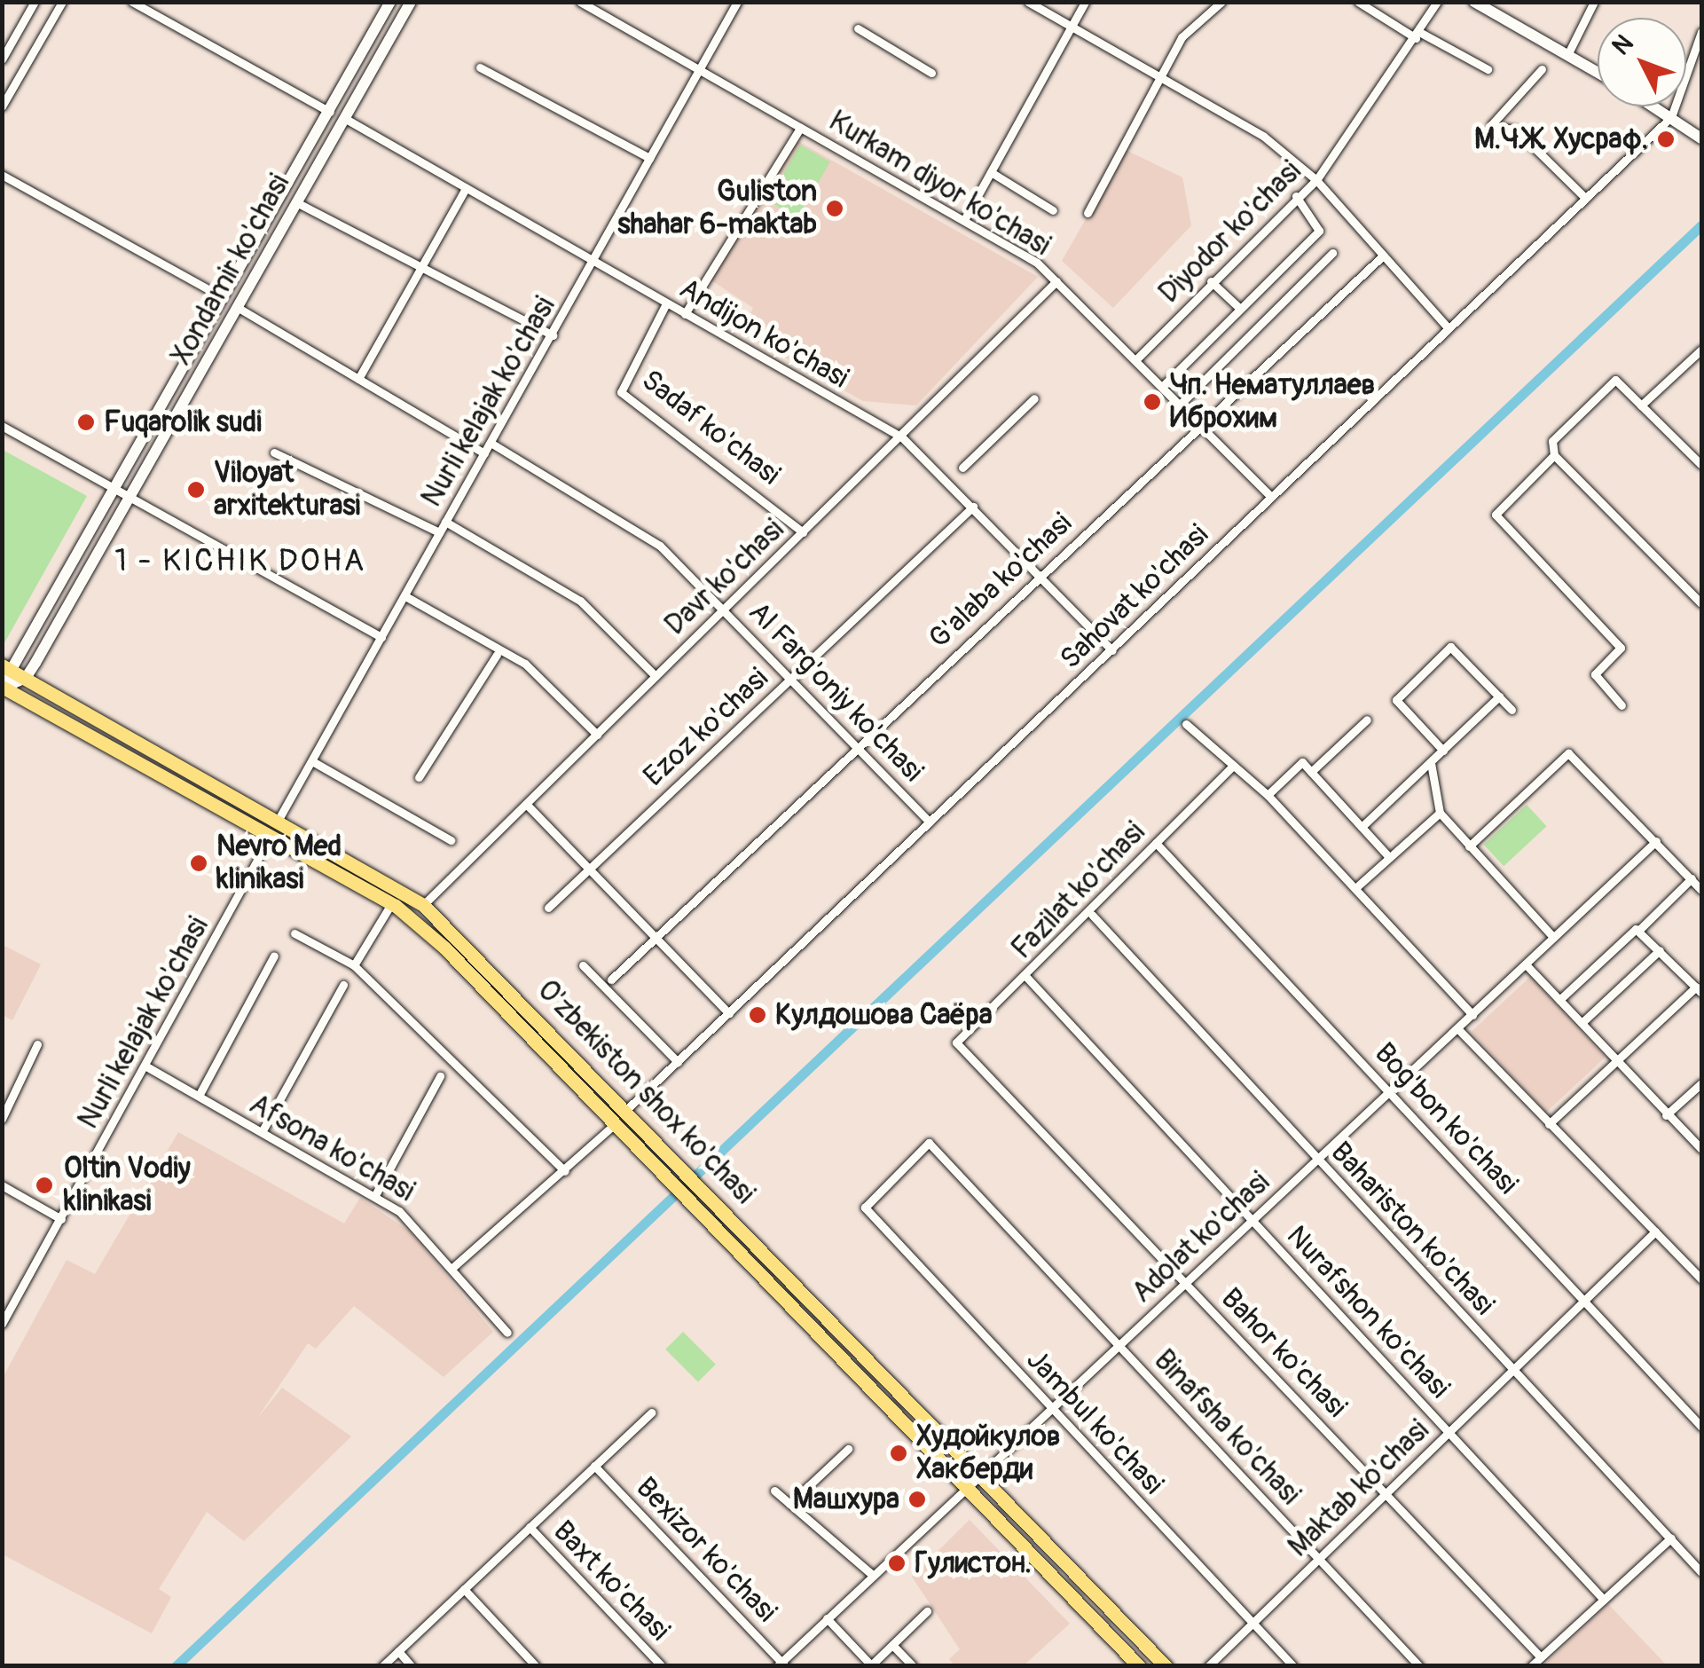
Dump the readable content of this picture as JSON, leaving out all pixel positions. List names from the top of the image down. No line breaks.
{"streets":{"main road":["Xondamir ko'chasi","O'zbekiston shox ko'chasi"],"street":["Kurkam diyor ko'chasi","Diyodor ko'chasi","Andijon ko'chasi","Nurli kelajak ko'chasi","Sadaf ko'chasi","Davr ko'chasi","G'alaba ko'chasi","Sahovat ko'chasi","Al Farg'oniy ko'chasi","Ezoz ko'chasi","Fazilat ko'chasi","Bog'bon ko'chasi","Afsona ko'chasi","Bahariston ko'chasi","Adolat ko'chasi","Nurafshon ko'chasi","Bahor ko'chasi","Jambul ko'chasi","Binafsha ko'chasi","Maktab ko'chasi","Bexizor ko'chasi","Baxt ko'chasi"]},"crossings":[["Kurkam diyor ko'chasi","Diyodor ko'chasi"],["Kurkam diyor ko'chasi","Nurli kelajak ko'chasi"],["Kurkam diyor ko'chasi","Davr ko'chasi"],["Kurkam diyor ko'chasi","G'alaba ko'chasi"],["Kurkam diyor ko'chasi","Sahovat ko'chasi"],["Xondamir ko'chasi","Andijon ko'chasi"],["Xondamir ko'chasi","O'zbekiston shox ko'chasi"],["Andijon ko'chasi","Nurli kelajak ko'chasi"],["Andijon ko'chasi","Sadaf ko'chasi"],["Andijon ko'chasi","Davr ko'chasi"],["Andijon ko'chasi","G'alaba ko'chasi"],["Andijon ko'chasi","Sahovat ko'chasi"],["Andijon ko'chasi","Ezoz ko'chasi"],["Nurli kelajak ko'chasi","Al Farg'oniy ko'chasi"],["Nurli kelajak ko'chasi","O'zbekiston shox ko'chasi"],["Nurli kelajak ko'chasi","Afsona ko'chasi"],["Sadaf ko'chasi","Davr ko'chasi"],["Davr ko'chasi","Al Farg'oniy ko'chasi"],["Davr ko'chasi","O'zbekiston shox ko'chasi"],["G'alaba ko'chasi","Al Farg'oniy ko'chasi"],["Sahovat ko'chasi","Al Farg'oniy ko'chasi"],["Sahovat ko'chasi","O'zbekiston shox ko'chasi"],["Al Farg'oniy ko'chasi","Ezoz ko'chasi"],["Fazilat ko'chasi","Bog'bon ko'chasi"],["Fazilat ko'chasi","Bahariston ko'chasi"],["Fazilat ko'chasi","Nurafshon ko'chasi"],["Fazilat ko'chasi","Bahor ko'chasi"],["O'zbekiston shox ko'chasi","Adolat ko'chasi"],["Bog'bon ko'chasi","Adolat ko'chasi"],["Bog'bon ko'chasi","Maktab ko'chasi"],["Bahariston ko'chasi","Adolat ko'chasi"],["Bahariston ko'chasi","Maktab ko'chasi"],["Adolat ko'chasi","Nurafshon ko'chasi"],["Adolat ko'chasi","Bahor ko'chasi"],["Adolat ko'chasi","Jambul ko'chasi"],["Adolat ko'chasi","Binafsha ko'chasi"],["Adolat ko'chasi","Bexizor ko'chasi"],["Nurafshon ko'chasi","Maktab ko'chasi"],["Bahor ko'chasi","Maktab ko'chasi"],["Jambul ko'chasi","Binafsha ko'chasi"],["Jambul ko'chasi","Maktab ko'chasi"],["Binafsha ko'chasi","Maktab ko'chasi"]],"districts":["1 - KICHIK DOHA"],"places":["М.Ч.Ж. Хусраф.","Guliston shahar 6-maktab","Чп. Нематуллаев Иброхим","Fuqarolik sudi","Viloyat arxitekturasi","Nevro Med klinikasi","Кулдошова Саёра","Oltin Vodiy klinikasi","Худойкулов Хакберди","Машхура","Гулистон."],"north":"top left"}
